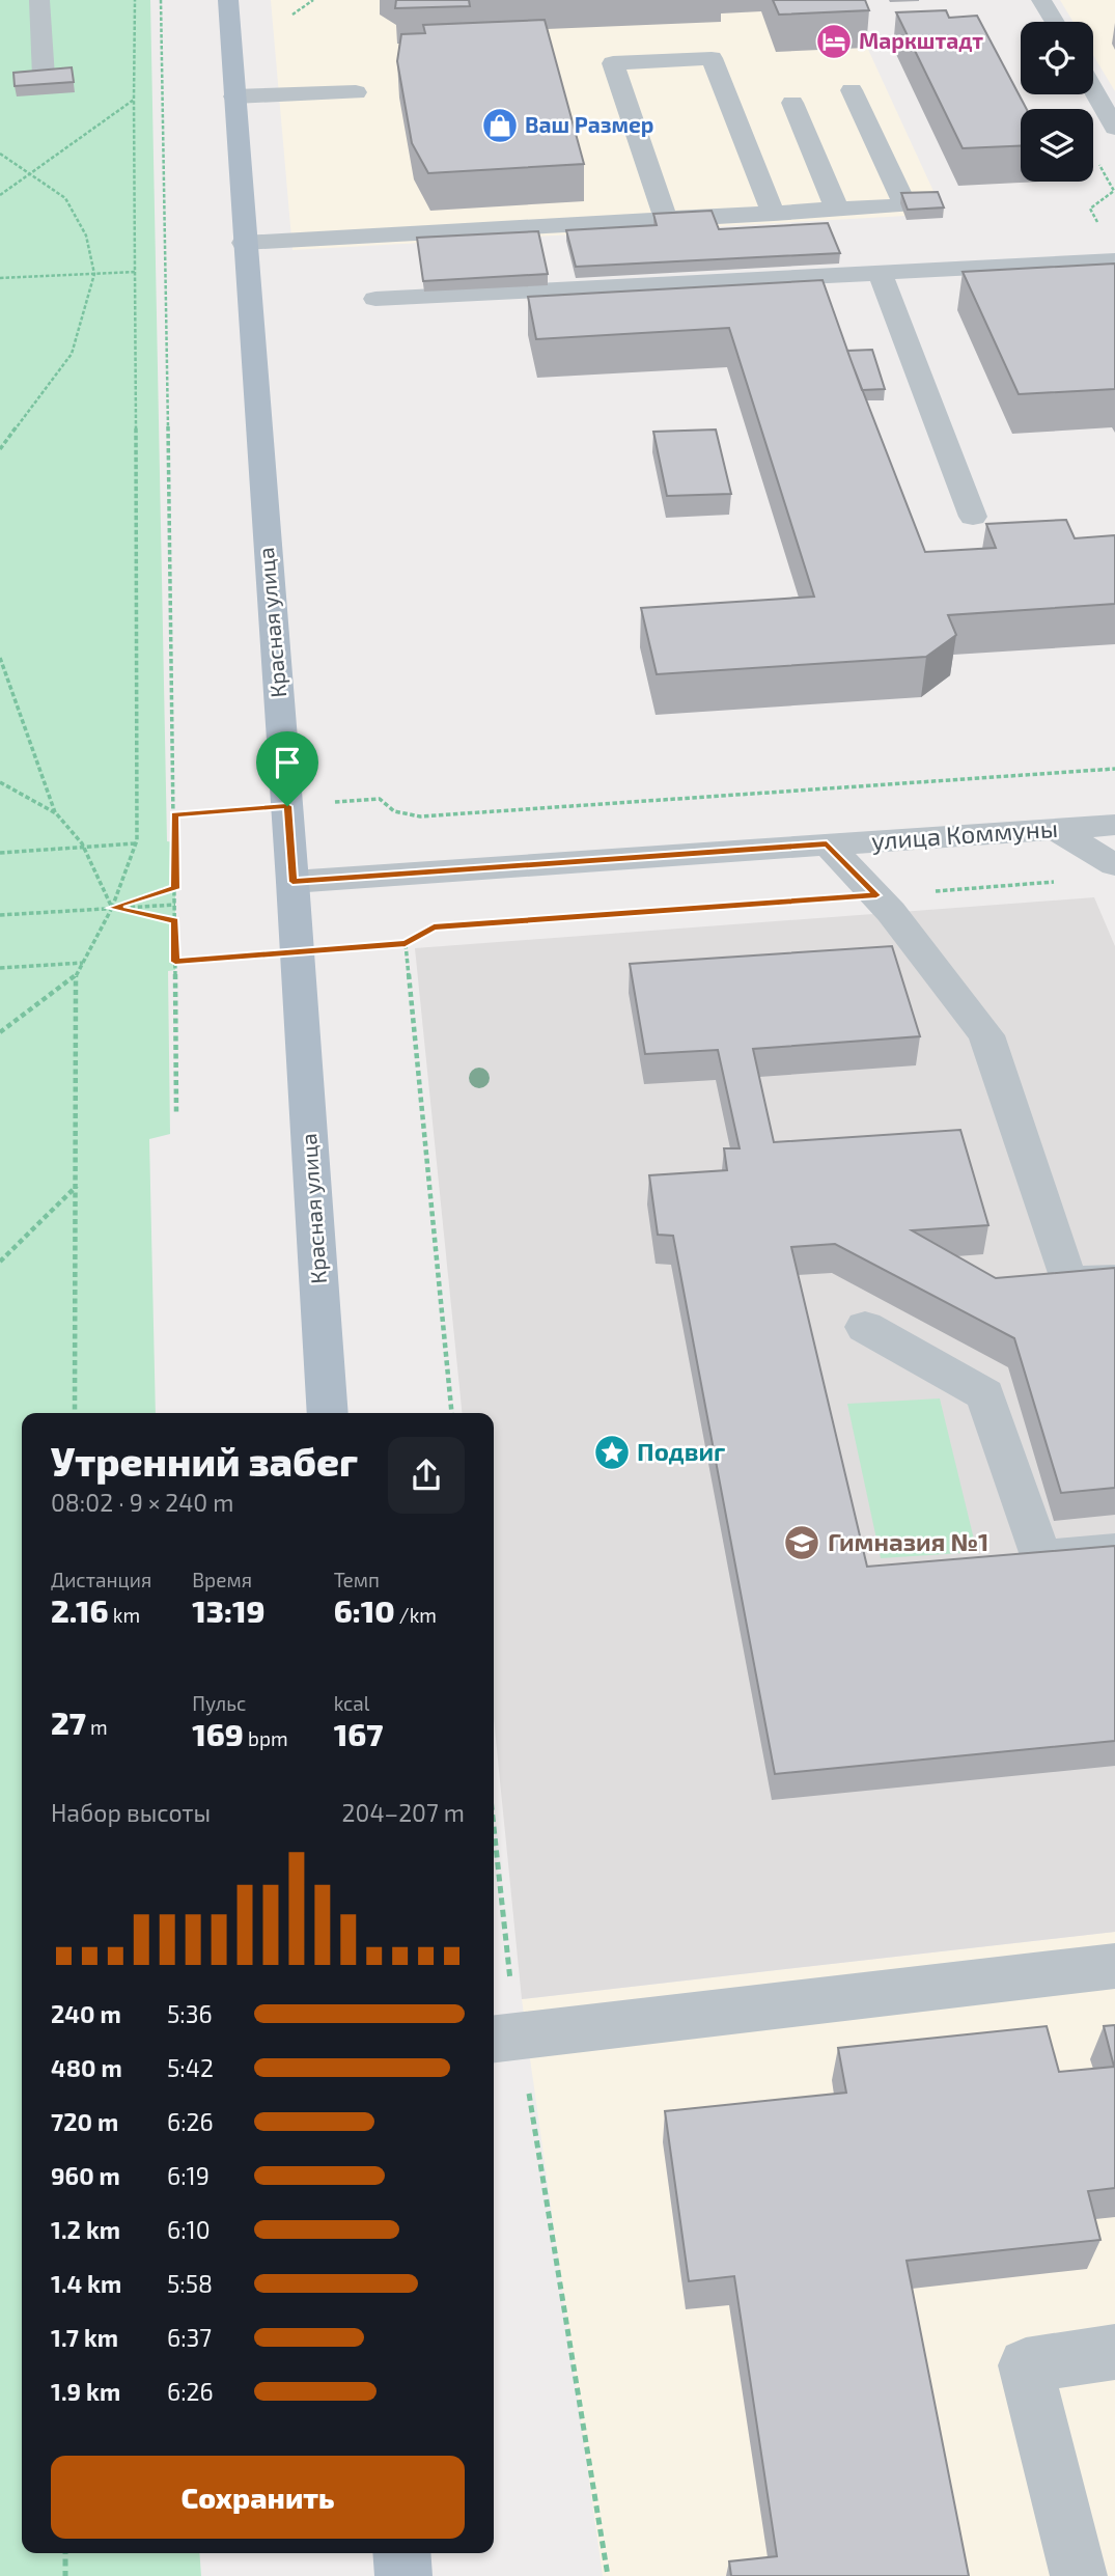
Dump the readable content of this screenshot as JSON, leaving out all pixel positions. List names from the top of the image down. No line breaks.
{"streets":{"main road":["Красная улица"],"street":["улица Коммуны"]},"crossings":[["Красная улица","улица Коммуны"]],"places":{"hotel":["Маркштадт"],"shop":["Ваш Размер"],"place":["Подвиг"],"school or university":["Гимназия №1"]},"page":{"heading":["Утренний забег","08:02 · 9 × 240 m"],"stats":[["Дистанция","2.16 km"],["Время","13:19"],["Темп","6:10 /km"],["27 m"],["Пульс","169 bpm"],["kcal","167"]],"chart":["Набор высоты","204–207 m"],"list":[{"name":"240 m","note":"5:36"},{"name":"480 m","note":"5:42"},{"name":"720 m","note":"6:26"},{"name":"960 m","note":"6:19"},{"name":"1.2 km","note":"6:10"},{"name":"1.4 km","note":"5:58"},{"name":"1.7 km","note":"6:37"},{"name":"1.9 km","note":"6:26"}],"buttons":"Сохранить"}}
